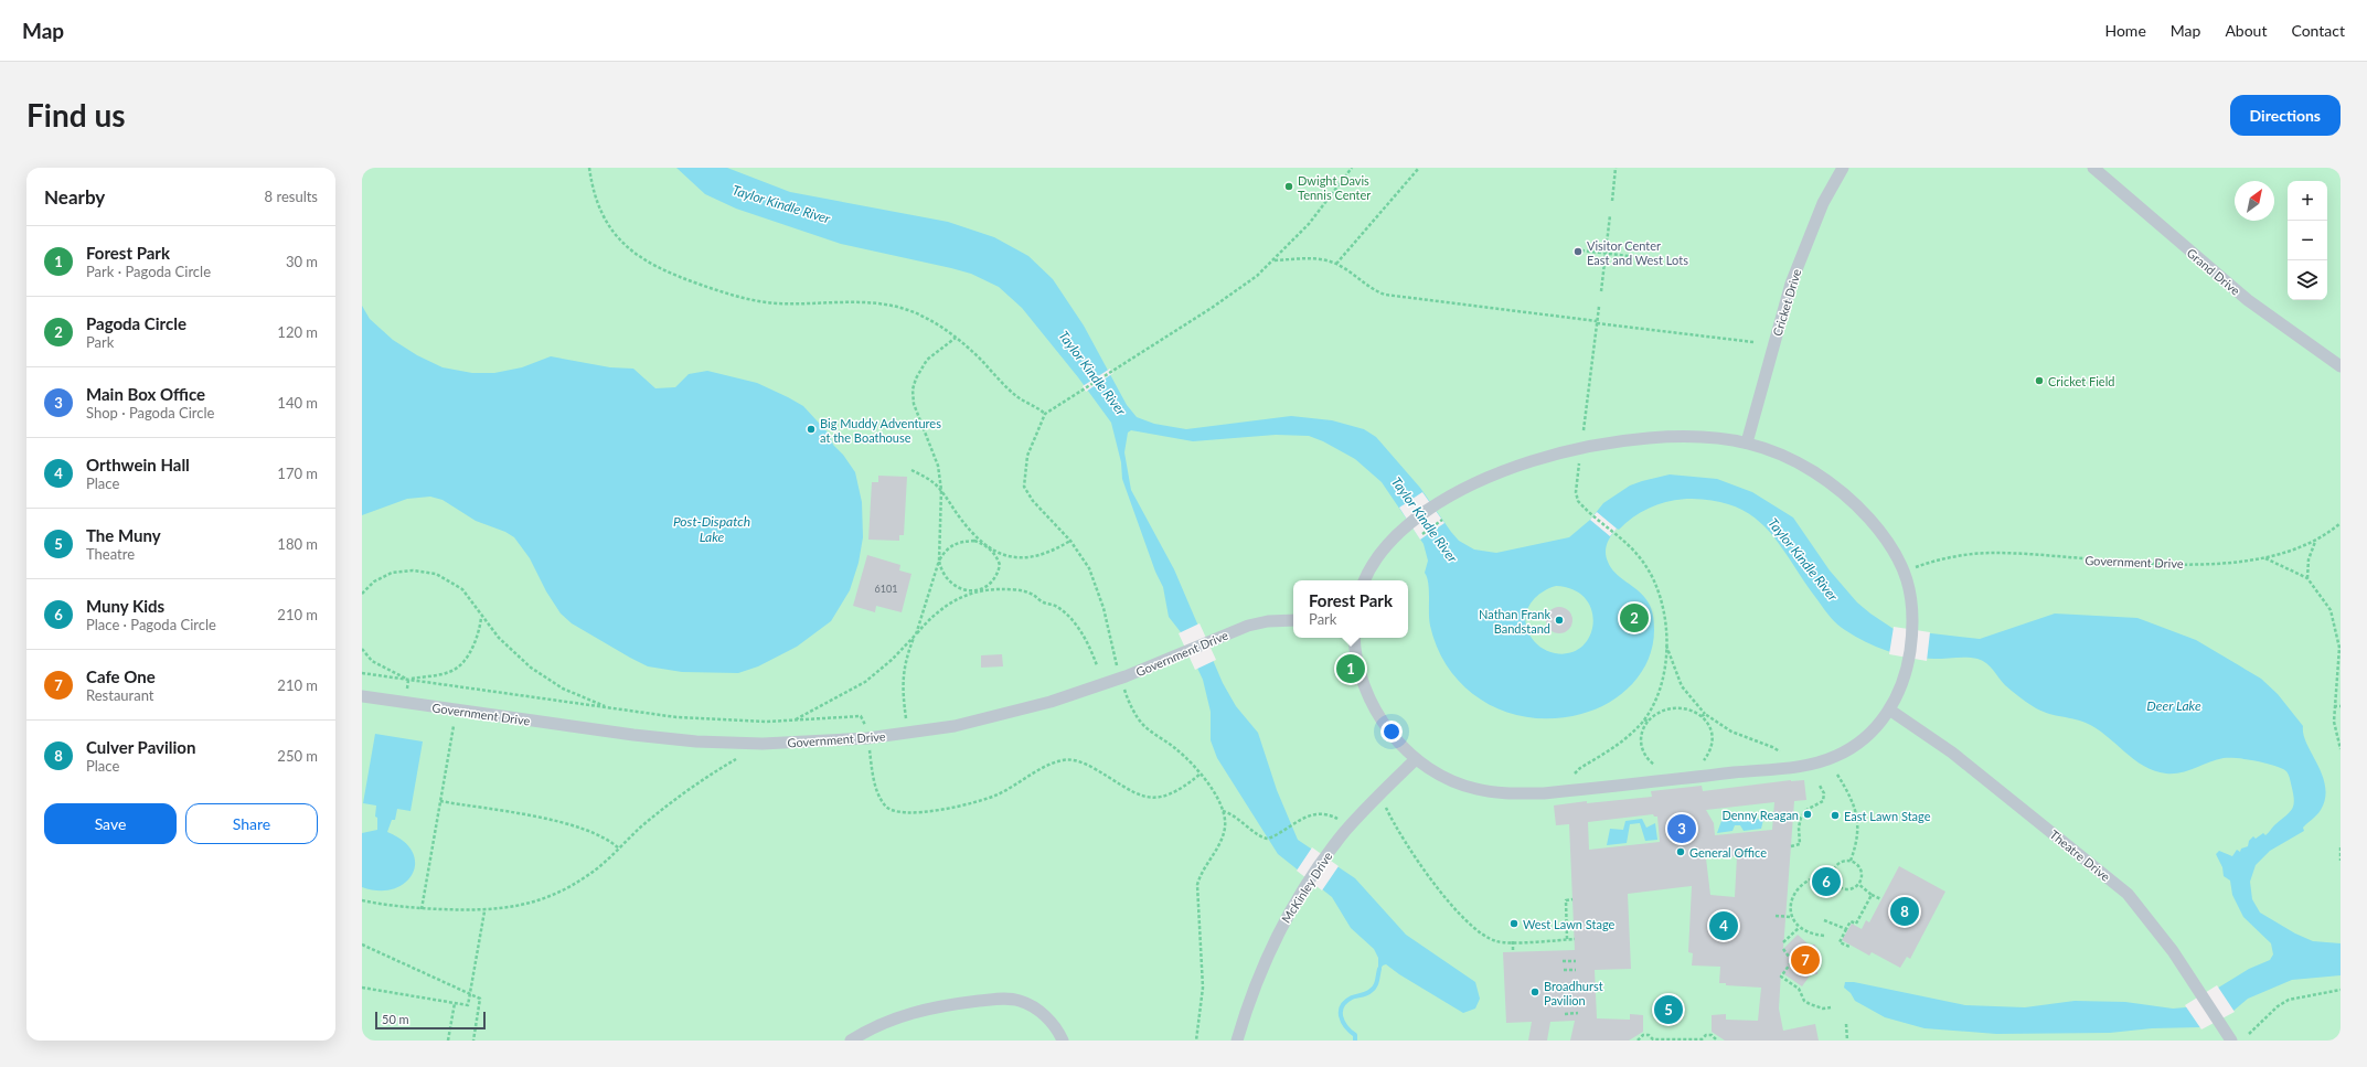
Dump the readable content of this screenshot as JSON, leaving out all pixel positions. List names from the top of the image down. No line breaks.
{"streets":{"street":["Grand Drive","Cricket Drive","Government Drive","Theatre Drive","McKinley Drive"]},"water":["Taylor Kindle River","Post-Dispatch Lake","Deer Lake"],"places":["Dwight Davis Tennis Center","Visitor Center East and West Lots","Cricket Field","Big Muddy Adventures at the Boathouse","Nathan Frank Bandstand","Denny Reagan","East Lawn Stage","General Office","West Lawn Stage","Broadhurst Pavilion"],"house_numbers":["6101"],"scale_bar":"50 m","north":"top right","page":{"header":"Map","nav":["Home","Map","About","Contact"],"buttons":["Directions",["Save","Share"]],"title":"Find us","heading":["Nearby","8 results"],"map_buttons":["+","−"],"list":[{"mark":"1","name":"Forest Park","note":"Park · Pagoda Circle","value":"30 m"},{"mark":"2","name":"Pagoda Circle","note":"Park","value":"120 m"},{"mark":"3","name":"Main Box Office","note":"Shop · Pagoda Circle","value":"140 m"},{"mark":"4","name":"Orthwein Hall","note":"Place","value":"170 m"},{"mark":"5","name":"The Muny","note":"Theatre","value":"180 m"},{"mark":"6","name":"Muny Kids","note":"Place · Pagoda Circle","value":"210 m"},{"mark":"7","name":"Cafe One","note":"Restaurant","value":"210 m"},{"mark":"8","name":"Culver Pavilion","note":"Place","value":"250 m"}],"popup":["Forest Park","Park"],"pins":["2","1","3","6","8","4","7","5"],"scale":"50 m"}}
